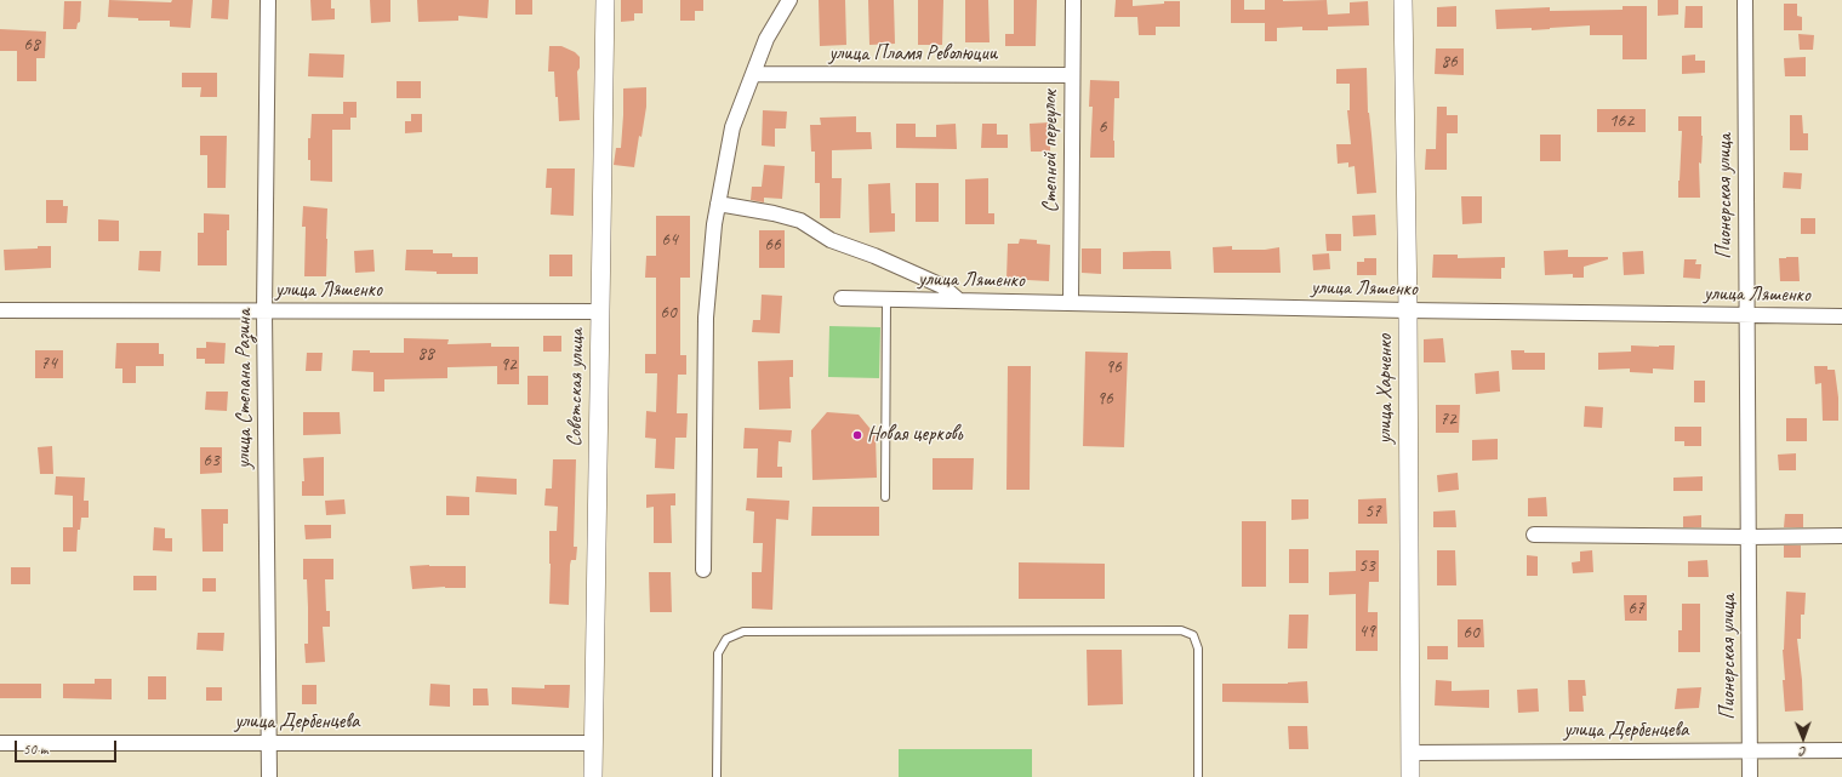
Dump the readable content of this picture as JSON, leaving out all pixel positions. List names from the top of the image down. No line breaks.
{"streets":{"street":["улица Пламя Революции","Степной переулок","Пионерская улица","улица Ляшенко","Советская улица","улица Степана Разина","улица Харченко","улица Дербенцева"]},"crossings":[["улица Пламя Революции","Степной переулок"],["Степной переулок","улица Ляшенко"],["Пионерская улица","улица Ляшенко"],["Пионерская улица","улица Дербенцева"],["улица Ляшенко","Советская улица"],["улица Ляшенко","улица Степана Разина"],["улица Ляшенко","улица Харченко"],["Советская улица","улица Дербенцева"],["улица Степана Разина","улица Дербенцева"],["улица Харченко","улица Дербенцева"]],"places":["Новая церковь"],"house_numbers":["68","86","162","6","64","66","60","88","74","92","96","96","72","63","57","53","67","49","60"],"scale_bar":"50 m","north":"bottom"}
